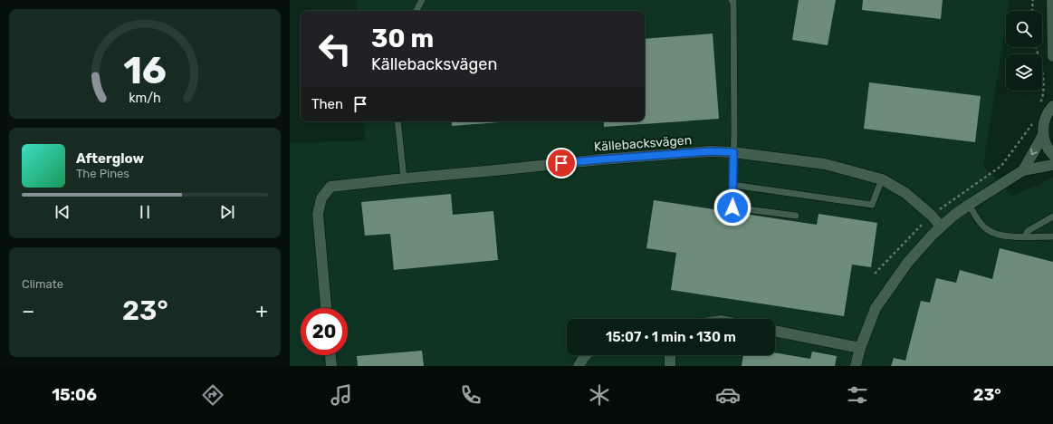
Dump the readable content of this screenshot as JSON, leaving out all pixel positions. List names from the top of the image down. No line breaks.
{"streets":{"street":["Källebacksvägen"]},"page":{"turn":["30 m","Källebacksvägen"],"then":"Then","song":["Afterglow","The Pines"],"tile":"Climate","heat":["−","23°","+"],"limit":"20","trip":"15:07 · 1 min · 130 m","tabs":["15:06","23°"],"gauge":["16","km/h"]}}
